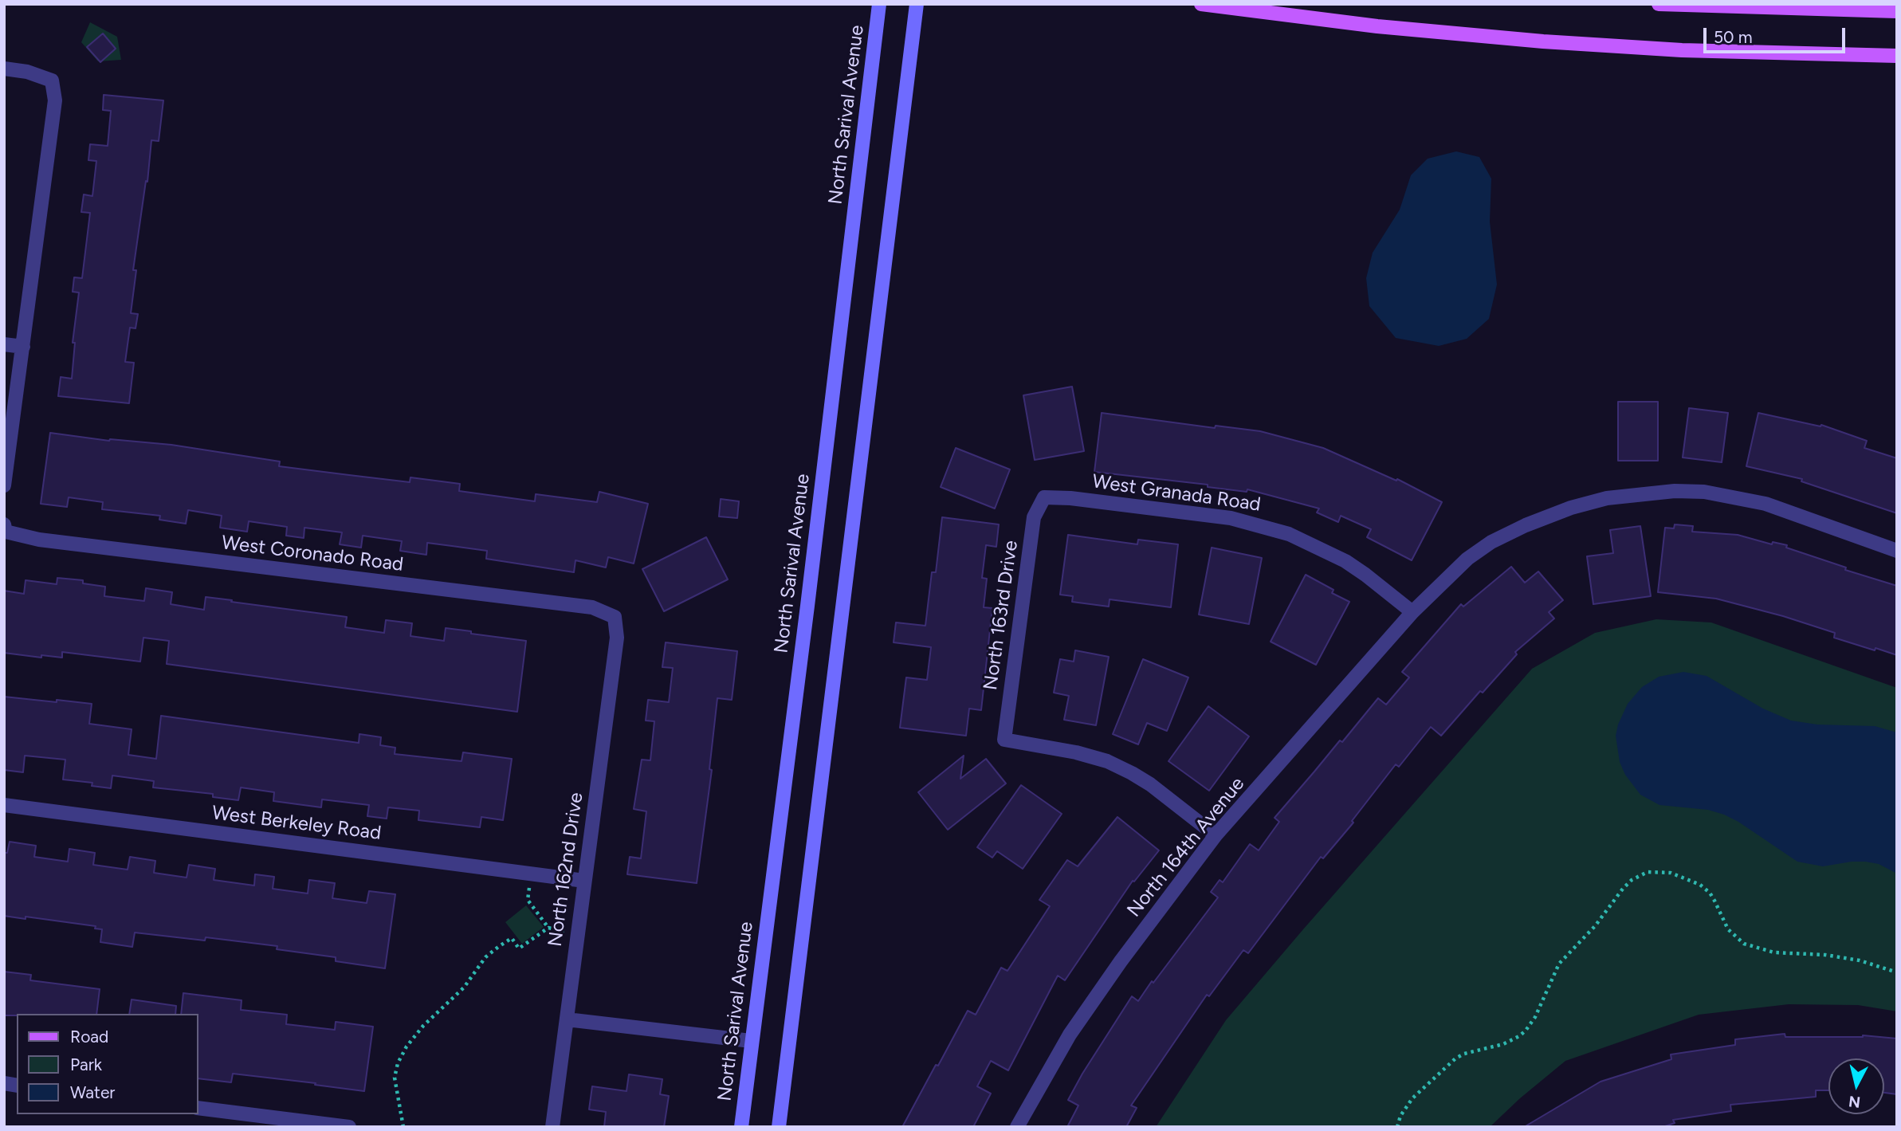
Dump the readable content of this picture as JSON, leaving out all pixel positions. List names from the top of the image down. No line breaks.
{"streets":{"main road":["North Sarival Avenue"],"street":["West Granada Road","West Coronado Road","North 163rd Drive","West Berkeley Road","North 164th Avenue","North 162nd Drive"]},"crossings":[["West Granada Road","North 163rd Drive"],["West Granada Road","North 164th Avenue"],["West Coronado Road","North 162nd Drive"],["North 163rd Drive","North 164th Avenue"],["West Berkeley Road","North 162nd Drive"]],"legend":["Road","Park","Water"],"scale_bar":"50 m","north":"bottom"}
